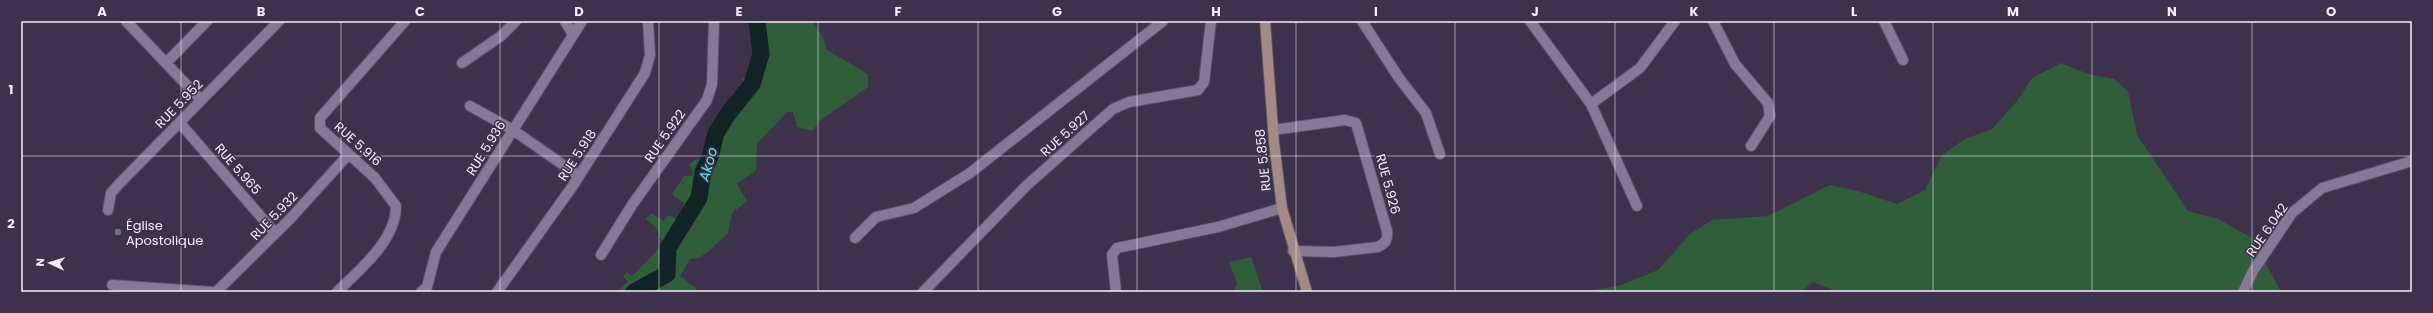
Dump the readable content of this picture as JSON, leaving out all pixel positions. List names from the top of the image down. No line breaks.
{"streets":{"street":["RUE 5.952","RUE 5.927","RUE 5.922","RUE 5.916","RUE 5.936","RUE 5.918","RUE 5.858","RUE 5.965","RUE 5.926","RUE 5.932","RUE 6.042"]},"crossings":[["RUE 5.952","RUE 5.965"],["RUE 5.916","RUE 5.932"],["RUE 5.858","RUE 5.926"],["RUE 5.965","RUE 5.932"]],"water":["Akoo"],"places":["Église Apostolique"],"north":"left","grid":{"columns":["A","B","C","D","E","F","G","H","I","J","K","L","M","N","O"],"rows":["1","2"]}}
